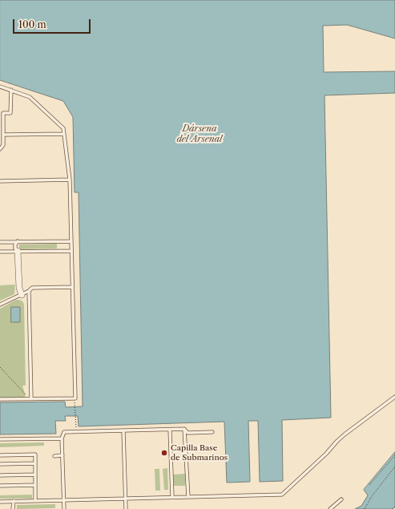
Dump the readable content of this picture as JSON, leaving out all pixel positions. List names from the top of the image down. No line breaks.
{"water":["Dársena del Arsenal"],"places":["Capilla Base de Submarinos"],"scale_bar":"100 m"}
